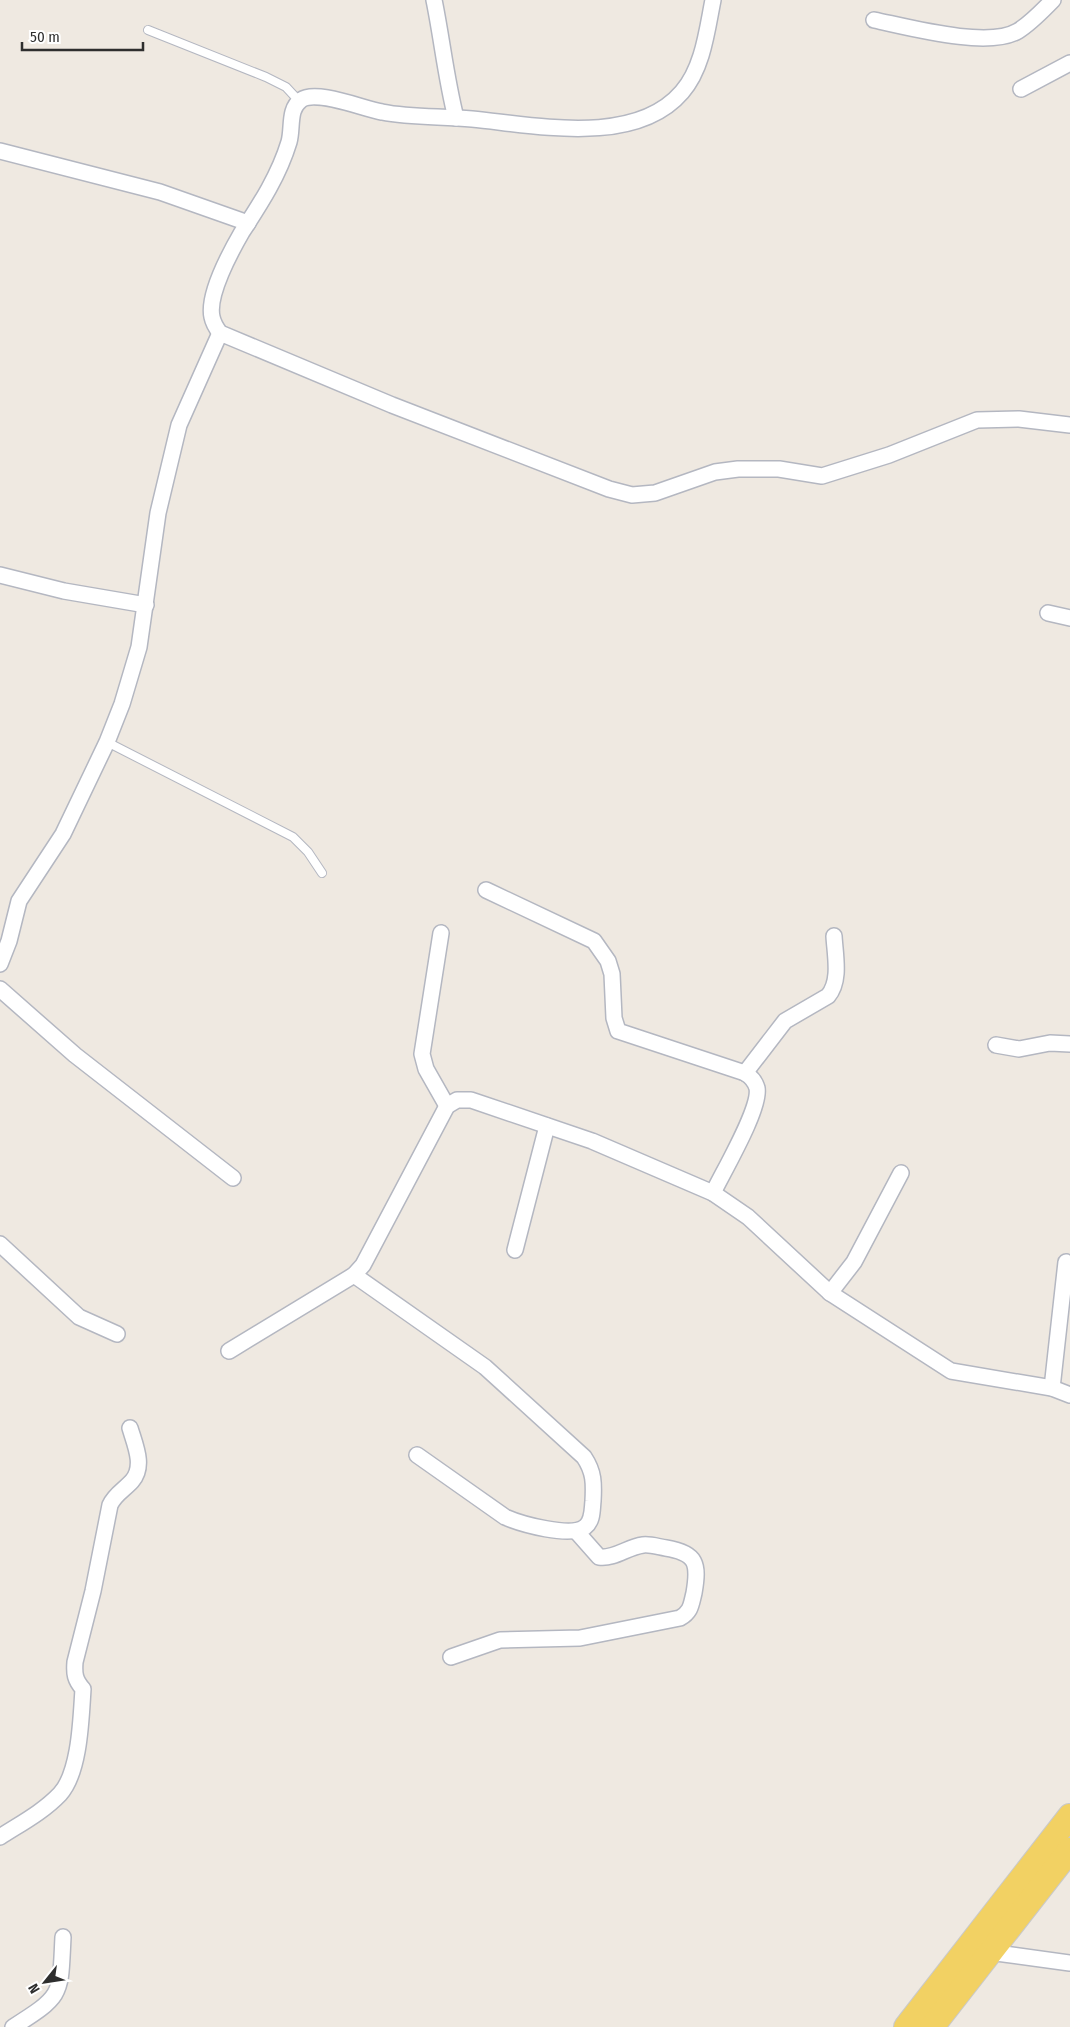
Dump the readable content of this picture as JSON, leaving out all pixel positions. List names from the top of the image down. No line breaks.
{"scale_bar":"50 m","north":"bottom left"}
